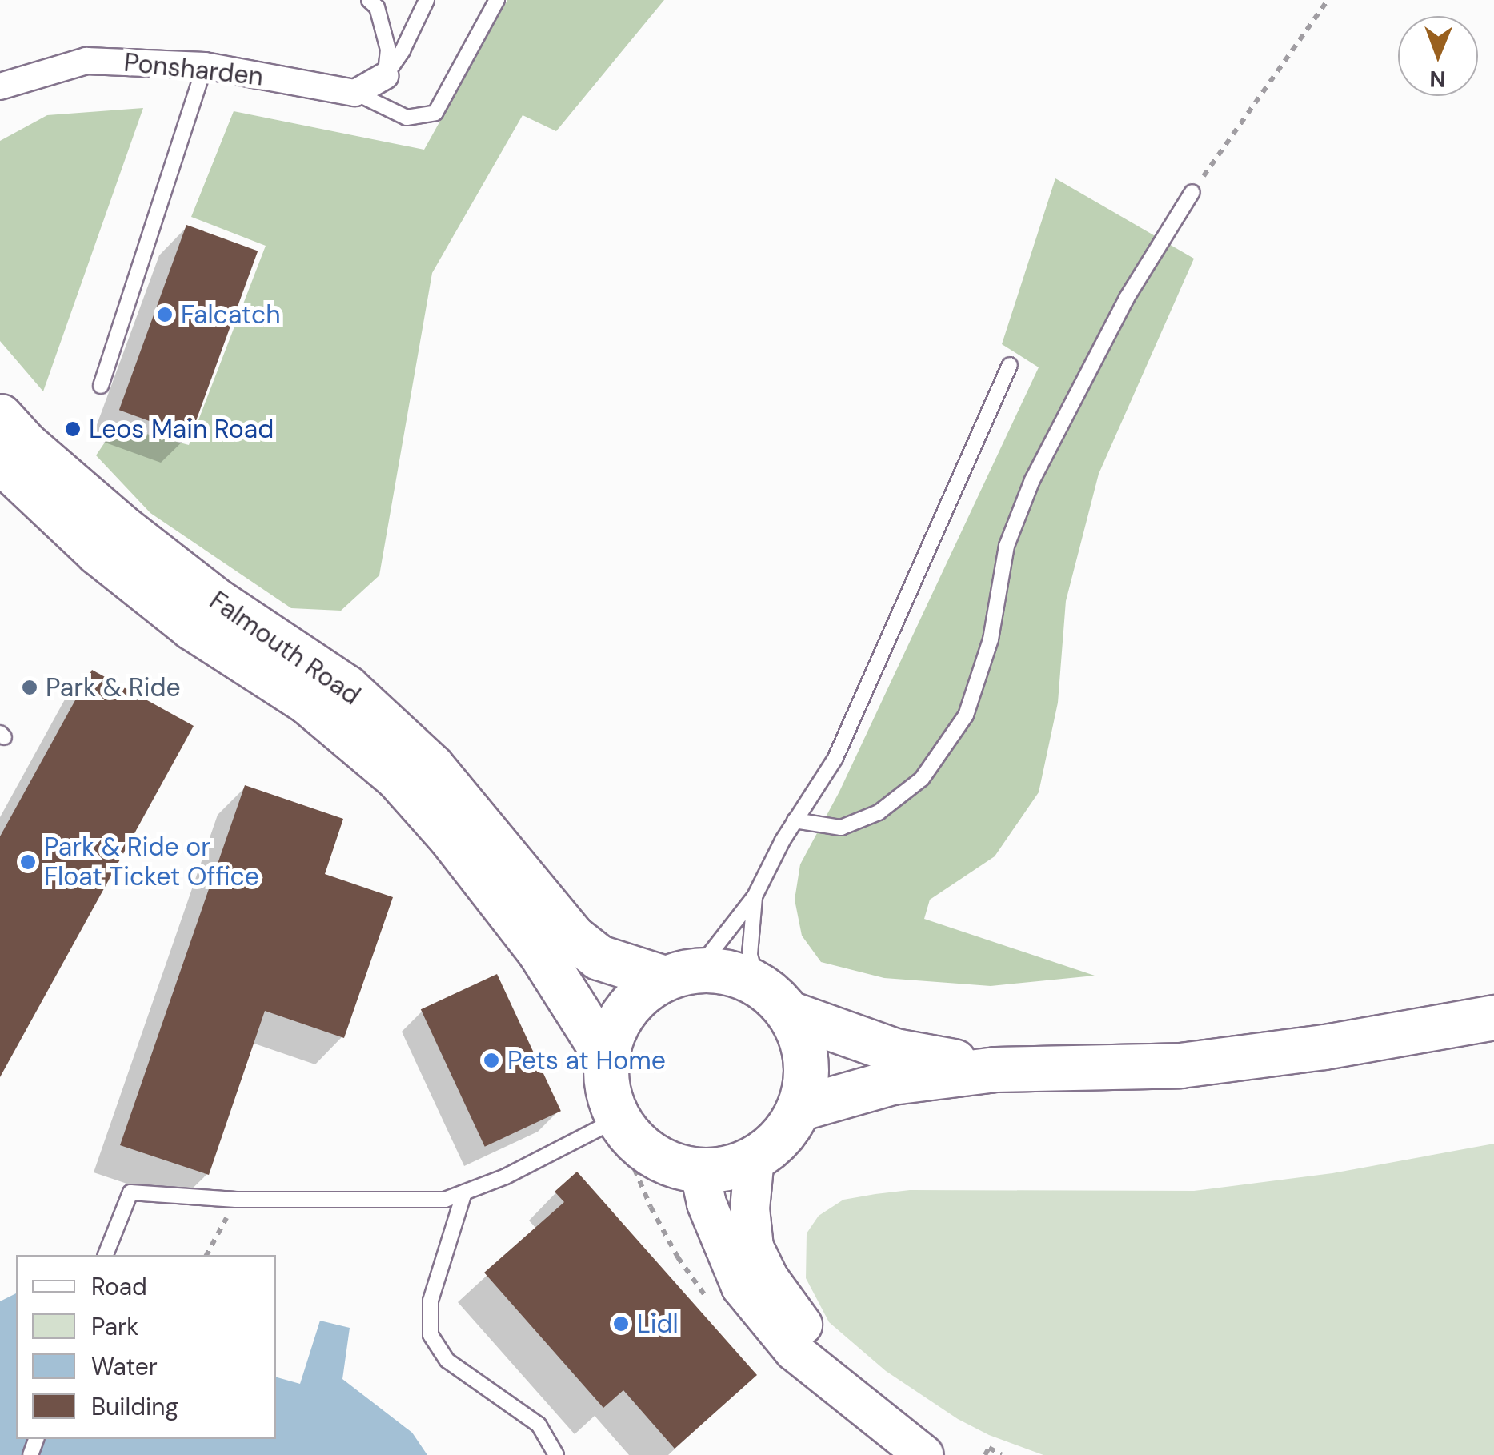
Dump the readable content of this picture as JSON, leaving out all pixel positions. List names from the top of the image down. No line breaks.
{"streets":{"highway":["Falmouth Road"],"street":["Ponsharden"]},"places":["Falcatch","Leos Main Road","Park & Ride","Park & Ride or Float Ticket Office","Pets at Home","Lidl"],"legend":["Road","Park","Water","Building"],"north":"bottom"}
